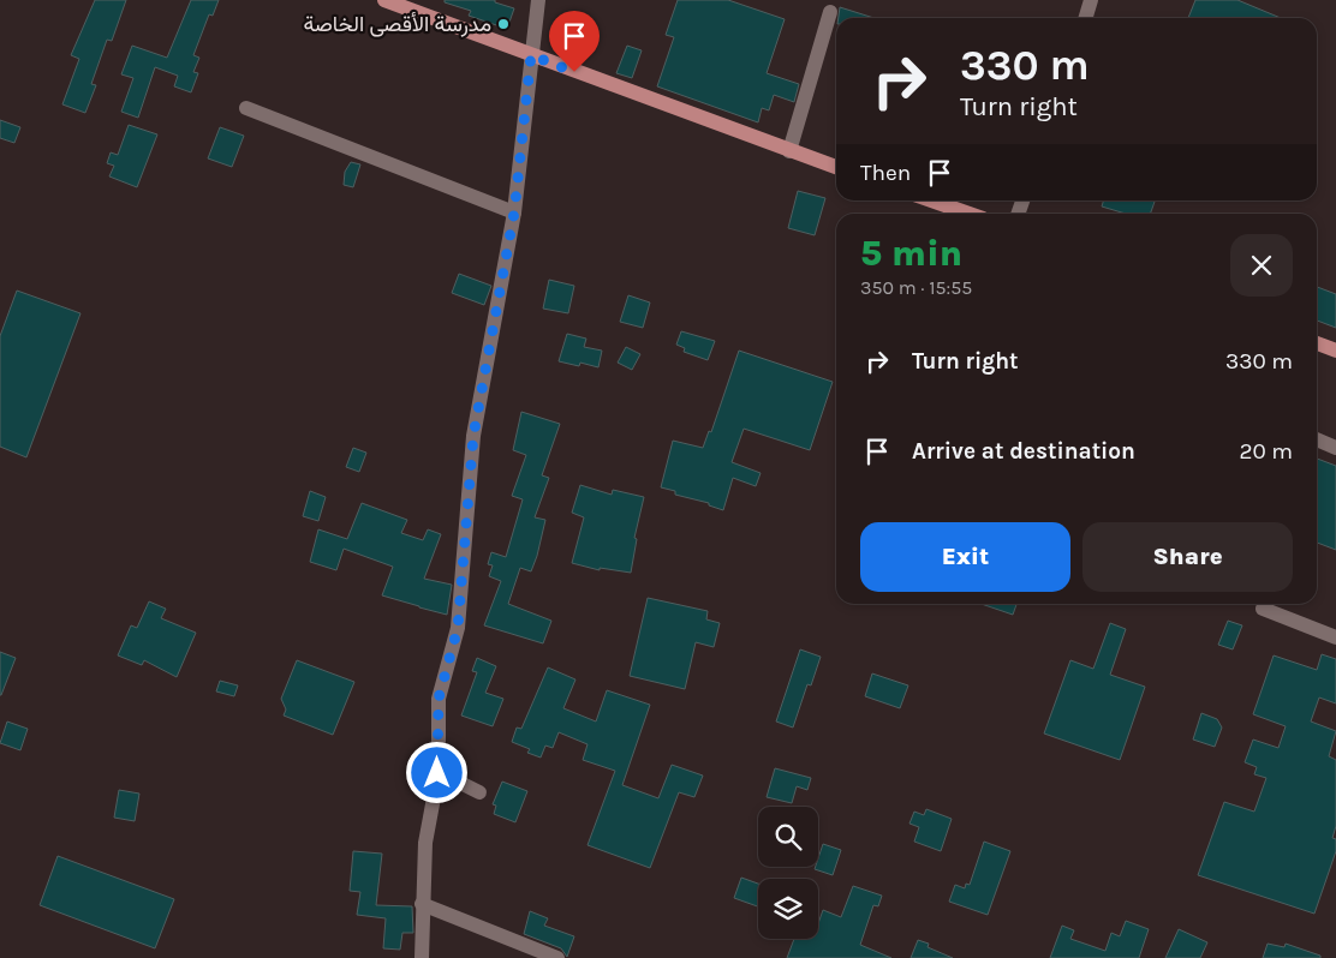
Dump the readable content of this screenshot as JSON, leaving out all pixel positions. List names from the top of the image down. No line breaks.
{"places":["مدرسة الأقصى الخاصة"],"page":{"turn":["330 m","Turn right"],"then":"Then","heading":["5 min","350 m · 15:55"],"list":[{"name":"Turn right","value":"330 m"},{"name":"Arrive at destination","value":"20 m"}],"buttons":["Exit","Share"]}}
